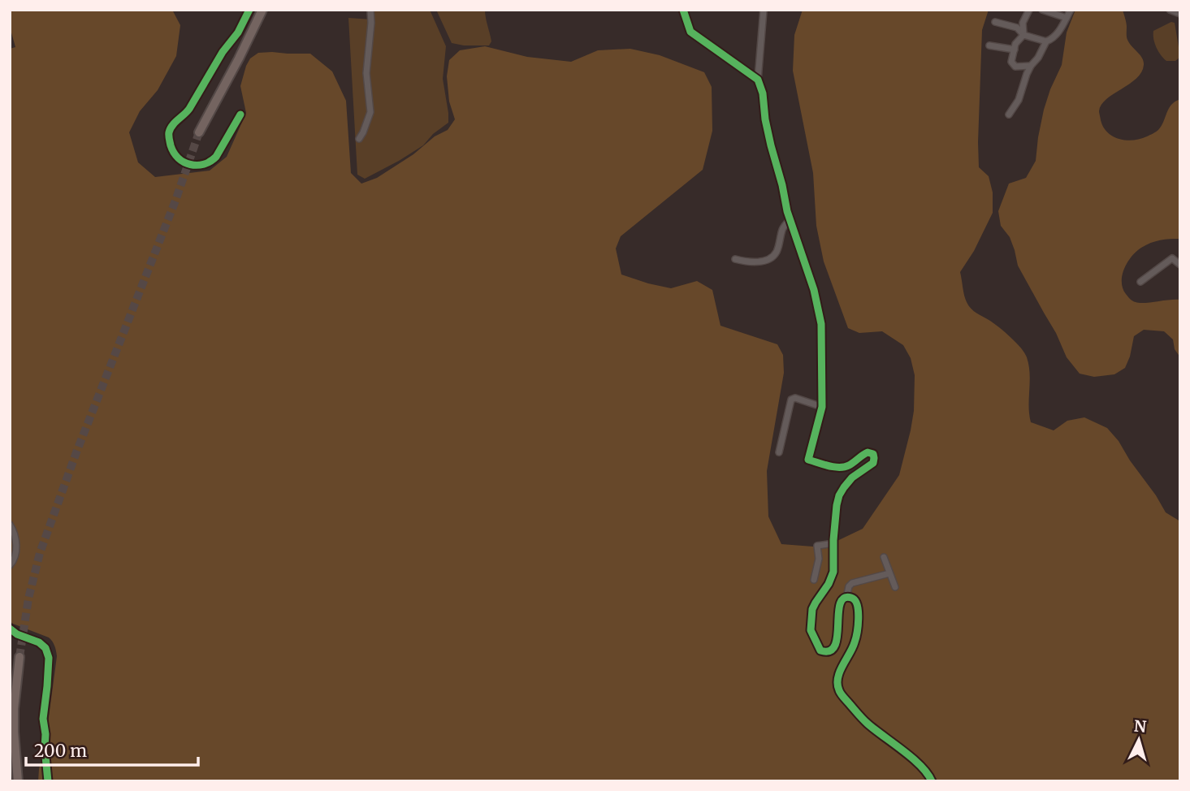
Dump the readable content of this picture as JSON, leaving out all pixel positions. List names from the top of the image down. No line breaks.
{"scale_bar":"200 m","north":"top"}
